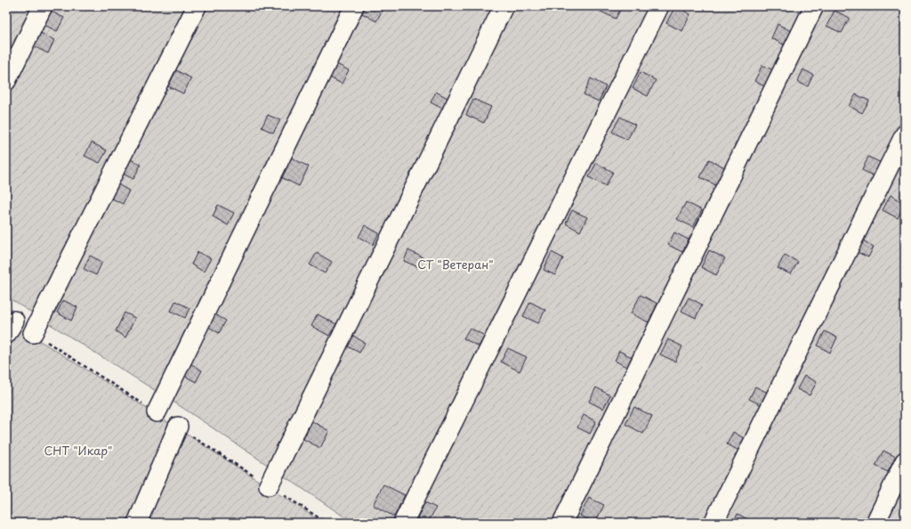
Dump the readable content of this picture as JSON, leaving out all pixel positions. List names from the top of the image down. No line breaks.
{"parks":["СТ \"Ветеран\"","СНТ \"Икар\""]}
